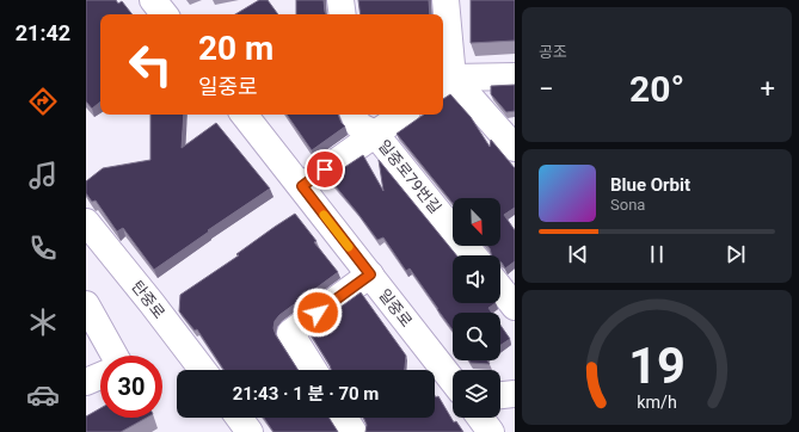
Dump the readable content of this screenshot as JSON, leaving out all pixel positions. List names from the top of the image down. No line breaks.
{"streets":{"street":["일중로79번길","탄중로","일중로"]},"crossings":[["일중로79번길","일중로"]],"north":"bottom right","page":{"tabs":"21:42","tile":"공조","turn":["20 m","일중로"],"heat":["−","20°","+"],"song":["Blue Orbit","Sona"],"limit":"30","trip":"21:43 · 1 분 · 70 m","gauge":["19","km/h"]}}
